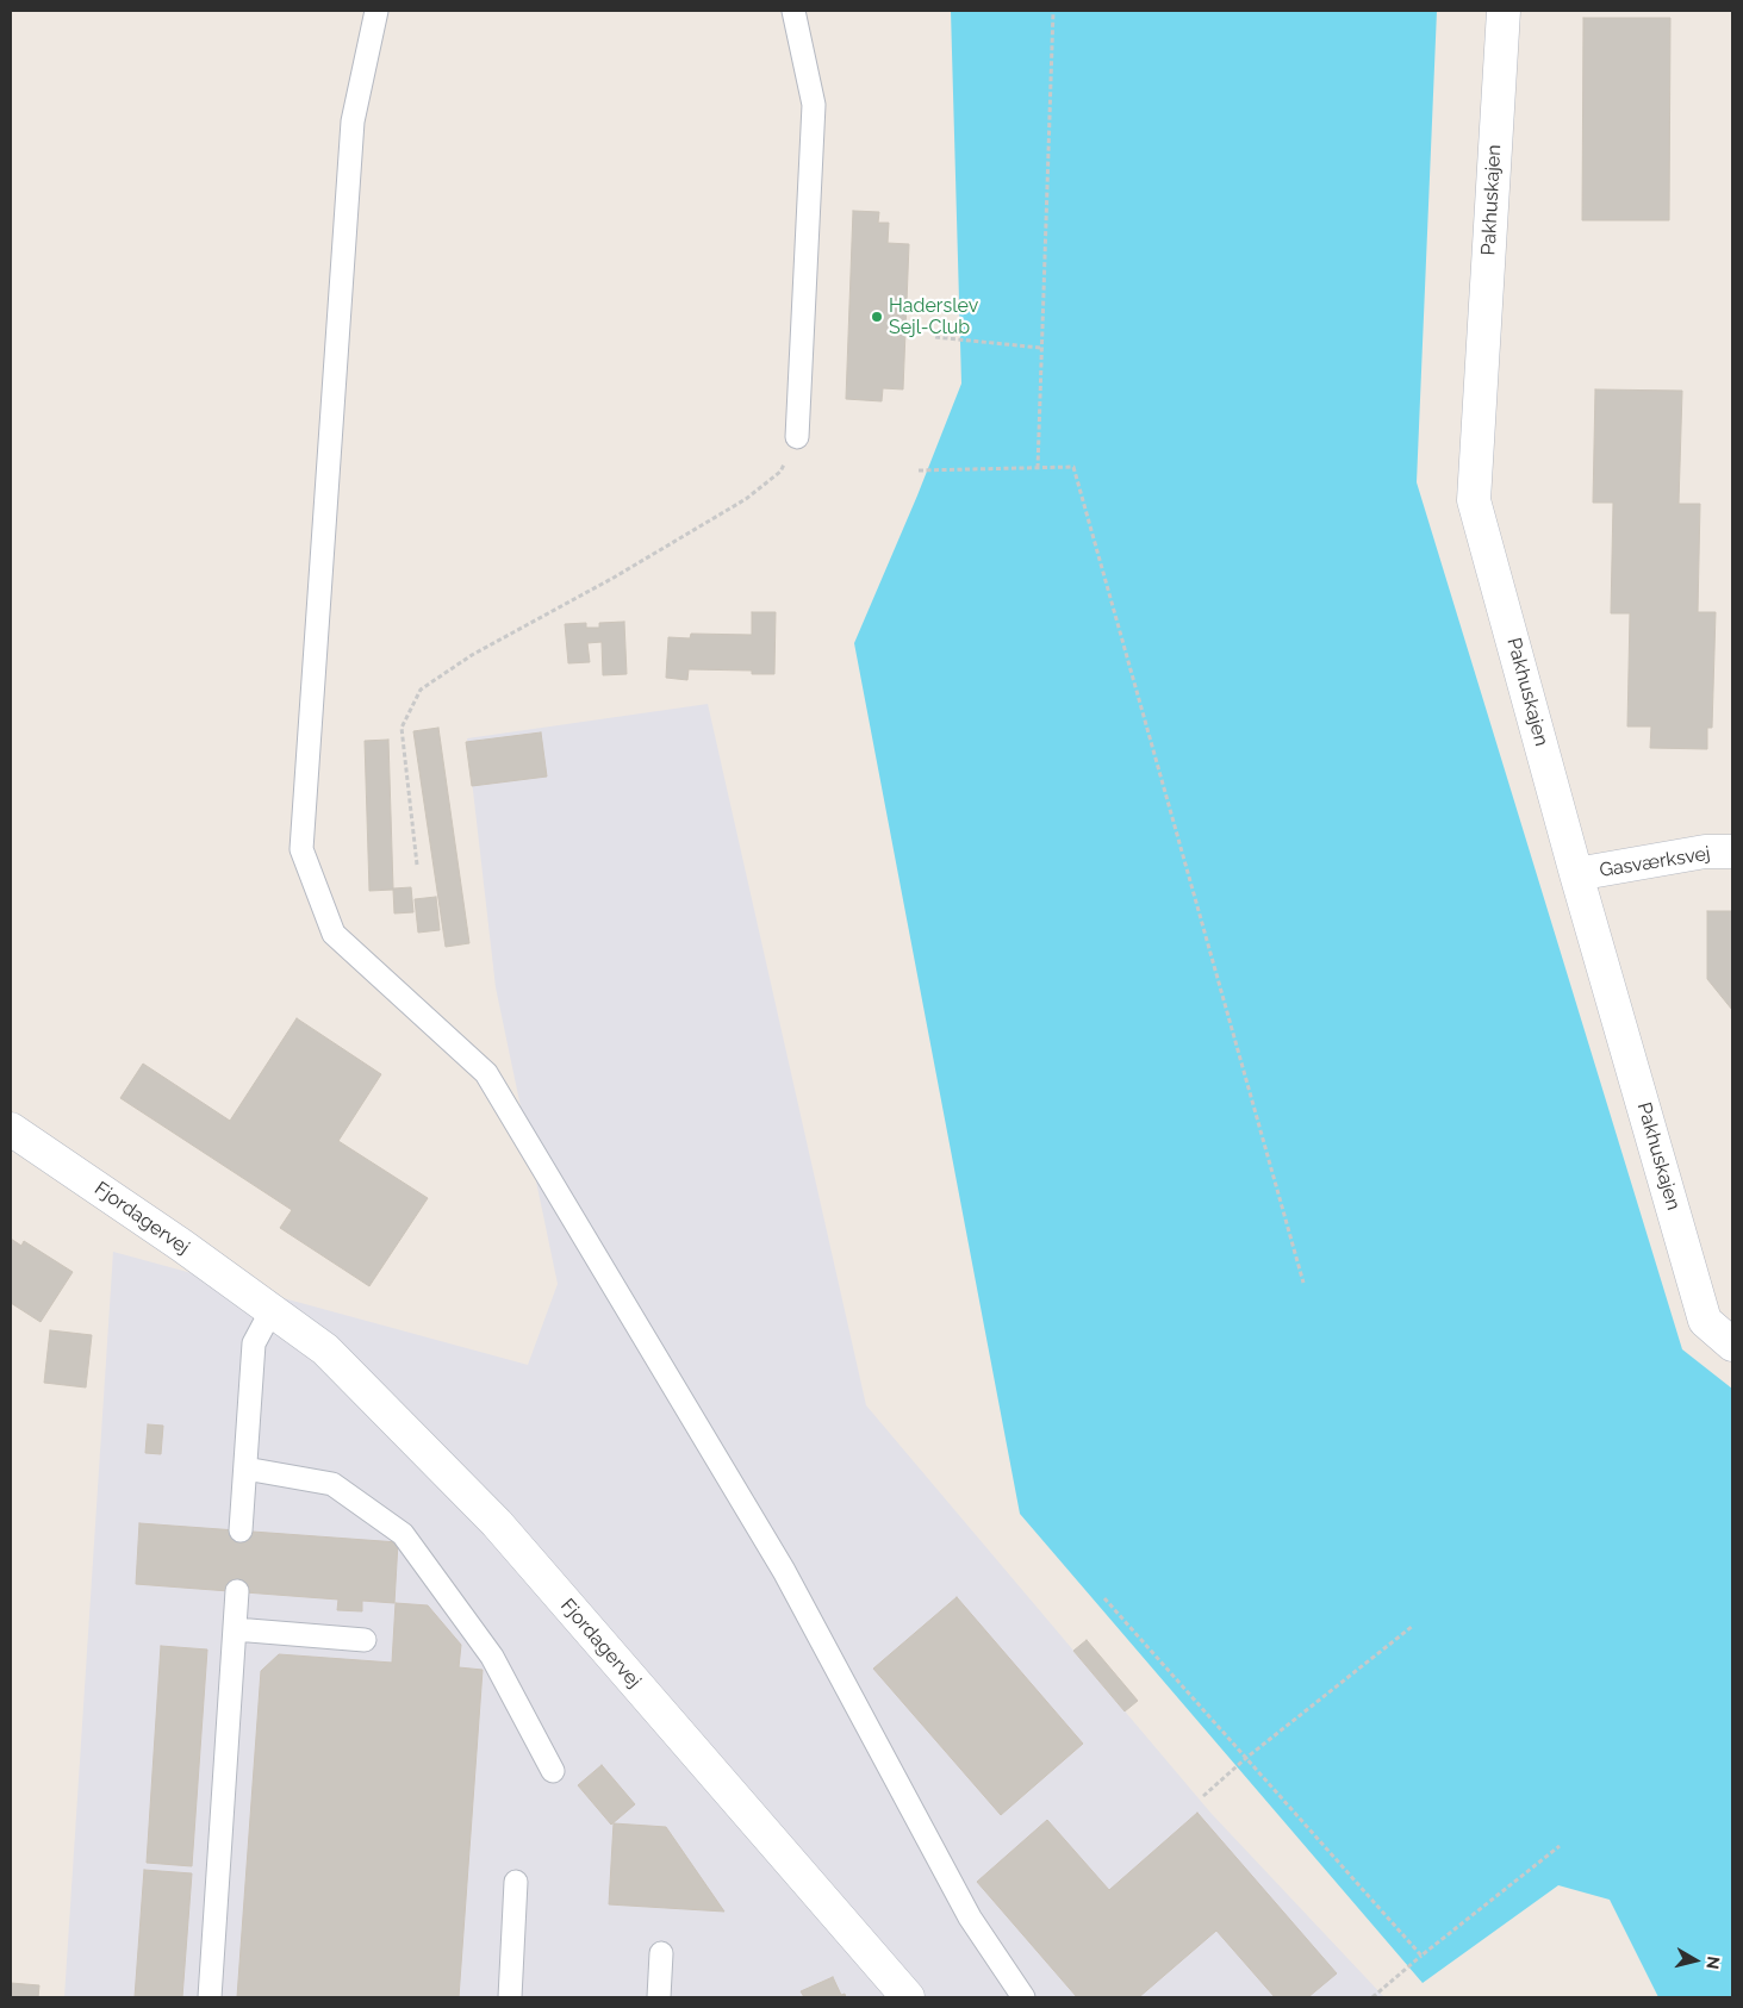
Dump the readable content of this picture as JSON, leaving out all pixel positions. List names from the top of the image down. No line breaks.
{"streets":{"street":["Pakhuskajen","Gasværksvej","Fjordagervej"]},"crossings":[["Pakhuskajen","Gasværksvej"]],"places":["Haderslev Sejl-Club"],"north":"right"}
